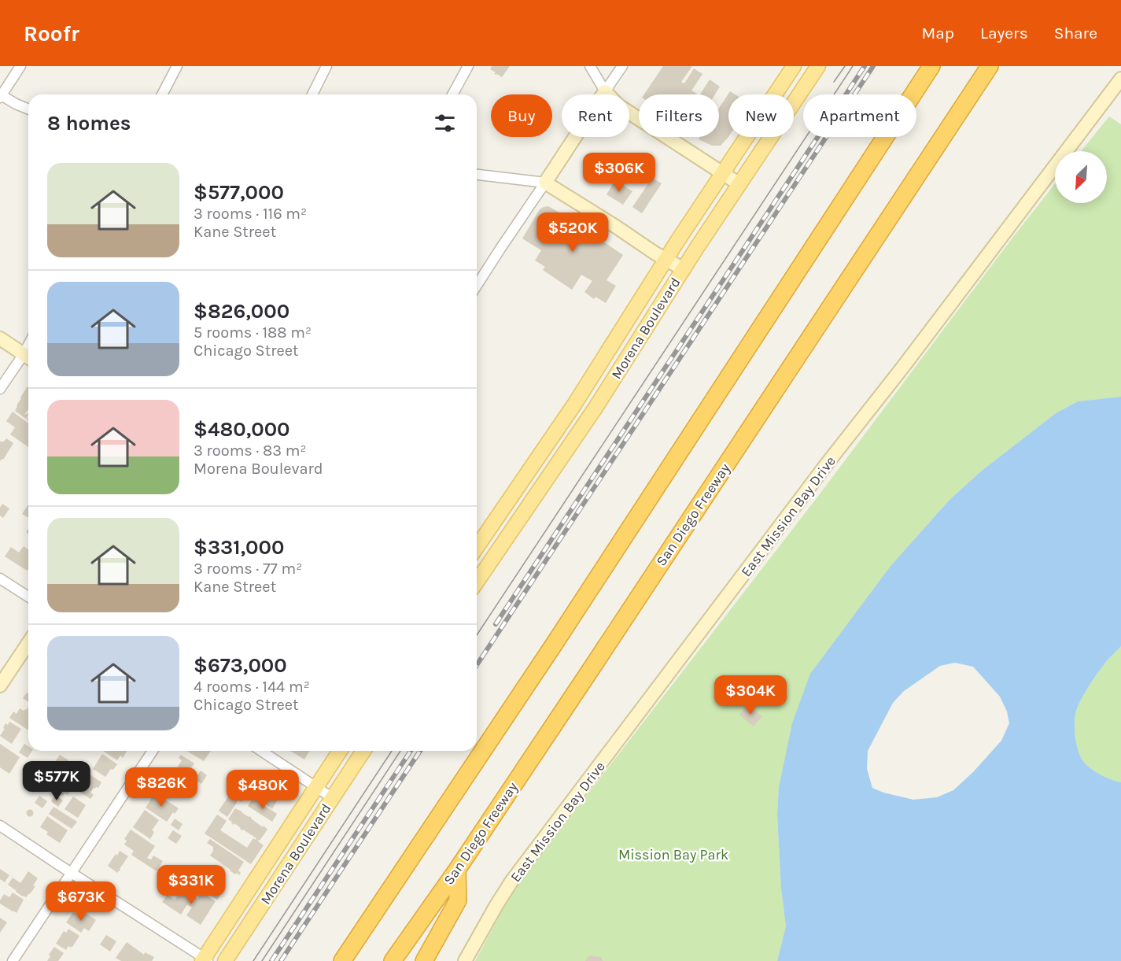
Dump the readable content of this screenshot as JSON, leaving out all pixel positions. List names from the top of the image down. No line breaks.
{"streets":{"highway":["San Diego Freeway"],"main road":["Morena Boulevard","East Mission Bay Drive"]},"parks":["Mission Bay Park"],"north":"bottom left","page":{"header":"Roofr","nav":["Map","Layers","Share"],"chip":["Buy","Rent","Filters","New","Apartment"],"heading":"8 homes","list":[{"name":"$577,000","note":"3 rooms · 116 m² · Kane Street"},{"name":"$826,000","note":"5 rooms · 188 m² · Chicago Street"},{"name":"$480,000","note":"3 rooms · 83 m² · Morena Boulevard"},{"name":"$331,000","note":"3 rooms · 77 m² · Kane Street"},{"name":"$673,000","note":"4 rooms · 144 m² · Chicago Street"}],"price":["$306K","$520K","$304K","$577K","$826K","$480K","$331K","$673K"]}}
